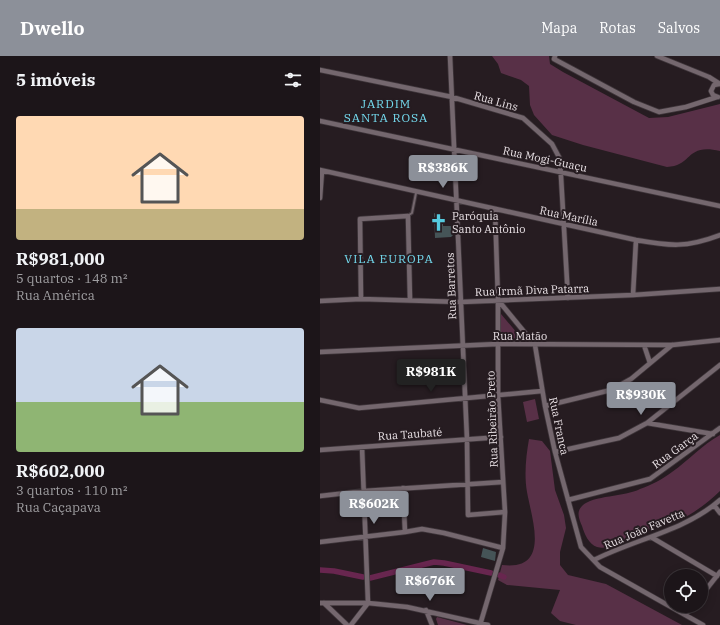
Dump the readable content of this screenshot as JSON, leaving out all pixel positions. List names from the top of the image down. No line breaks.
{"streets":{"street":["Rua Lins","Rua Mogi-Guaçu","Rua Marília","Rua Barretos","Rua Irmã Diva Patarra","Rua Matão","Rua Ribeirão Preto","Rua Franca","Rua Taubaté","Rua Garça","Rua João Favetta"]},"crossings":[["Rua Lins","Rua Mogi-Guaçu"],["Rua Lins","Rua Marília"],["Rua Lins","Rua Barretos"],["Rua Lins","Rua Irmã Diva Patarra"],["Rua Mogi-Guaçu","Rua Barretos"],["Rua Marília","Rua Barretos"],["Rua Marília","Rua Ribeirão Preto"],["Rua Barretos","Rua Irmã Diva Patarra"],["Rua Barretos","Rua Matão"],["Rua Barretos","Rua Ribeirão Preto"],["Rua Barretos","Rua Taubaté"],["Rua Irmã Diva Patarra","Rua Ribeirão Preto"],["Rua Matão","Rua Ribeirão Preto"],["Rua Matão","Rua Franca"],["Rua Ribeirão Preto","Rua Taubaté"],["Rua Franca","Rua Garça"],["Rua Franca","Rua João Favetta"]],"districts":["JARDIM SANTA ROSA","VILA EUROPA"],"places":{"church":["Paróquia Santo Antônio"]},"page":{"header":"Dwello","nav":["Mapa","Rotas","Salvos"],"heading":"5 imóveis","list":[{"name":"R$981,000","note":"5 quartos · 148 m² · Rua América"},{"name":"R$602,000","note":"3 quartos · 110 m² · Rua Caçapava"}],"price":["R$386K","R$981K","R$930K","R$602K","R$676K"]}}
